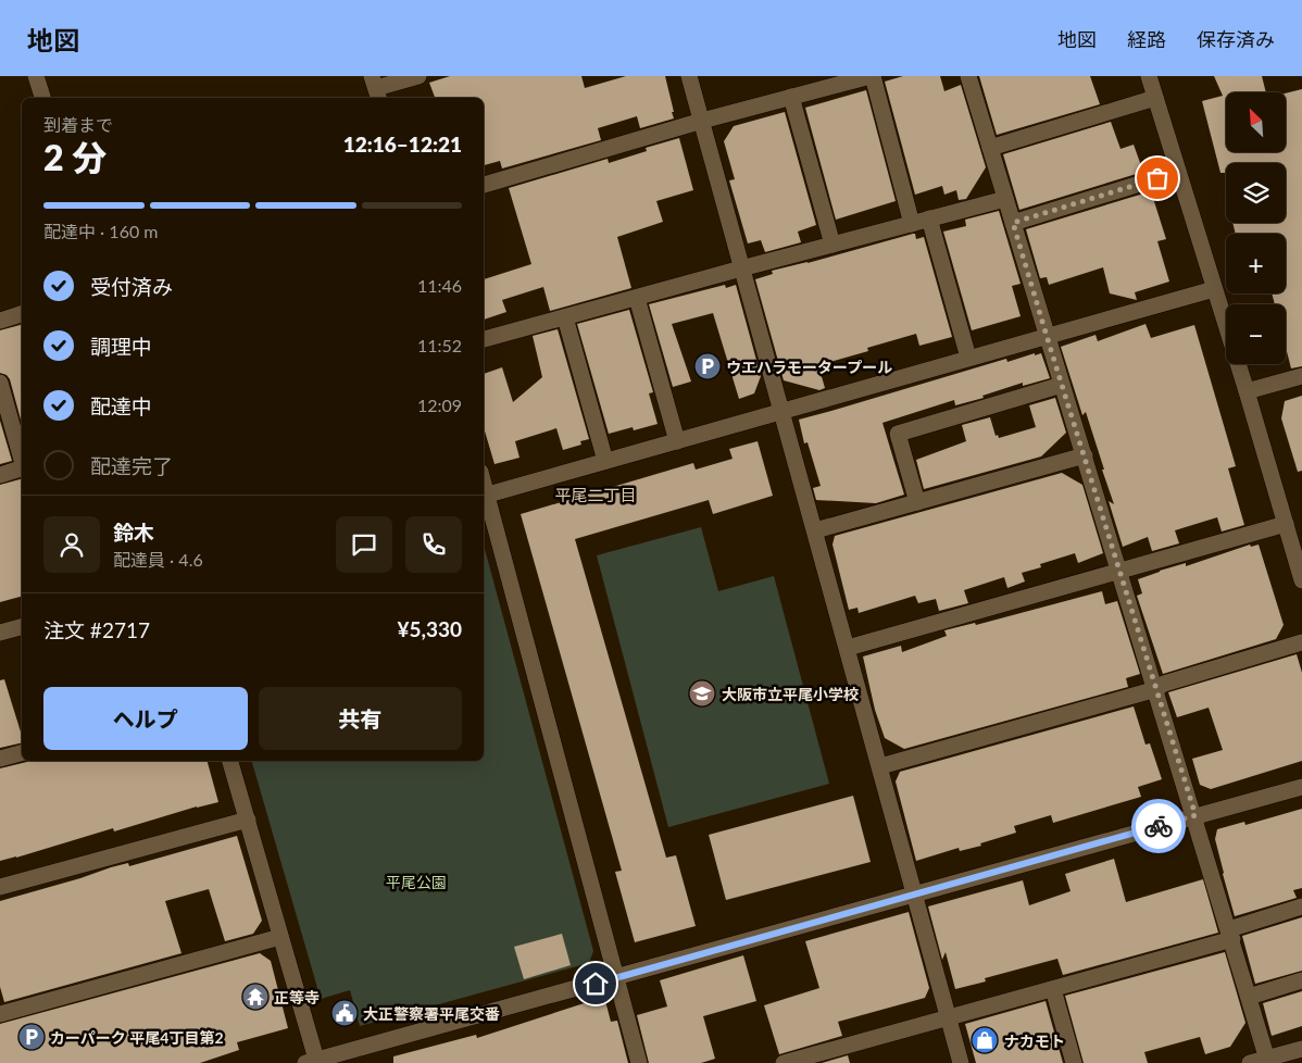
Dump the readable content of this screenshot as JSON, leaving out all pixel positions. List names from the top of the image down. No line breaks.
{"districts":["平尾二丁目"],"parks":["平尾公園"],"places":{"parking":["ウエハラモータープール","カーパーク 平尾4丁目第2"],"school or university":["大阪市立平尾小学校"],"temple":["正等寺"],"public building":["大正警察署平尾交番"],"shop":["ナカモト"]},"north":"top left","page":{"header":"地図","nav":["地図","経路","保存済み"],"map_buttons":["+","−"],"heading":["2 分","到着まで","12:16–12:21"],"panel":["鈴木","配達員 · 4.6","注文 #2717","¥5,330"],"bar":"配達中 · 160 m","list":[["受付済み","11:46"],["調理中","11:52"],["配達中","12:09"],"配達完了"],"buttons":["ヘルプ","共有"]}}
